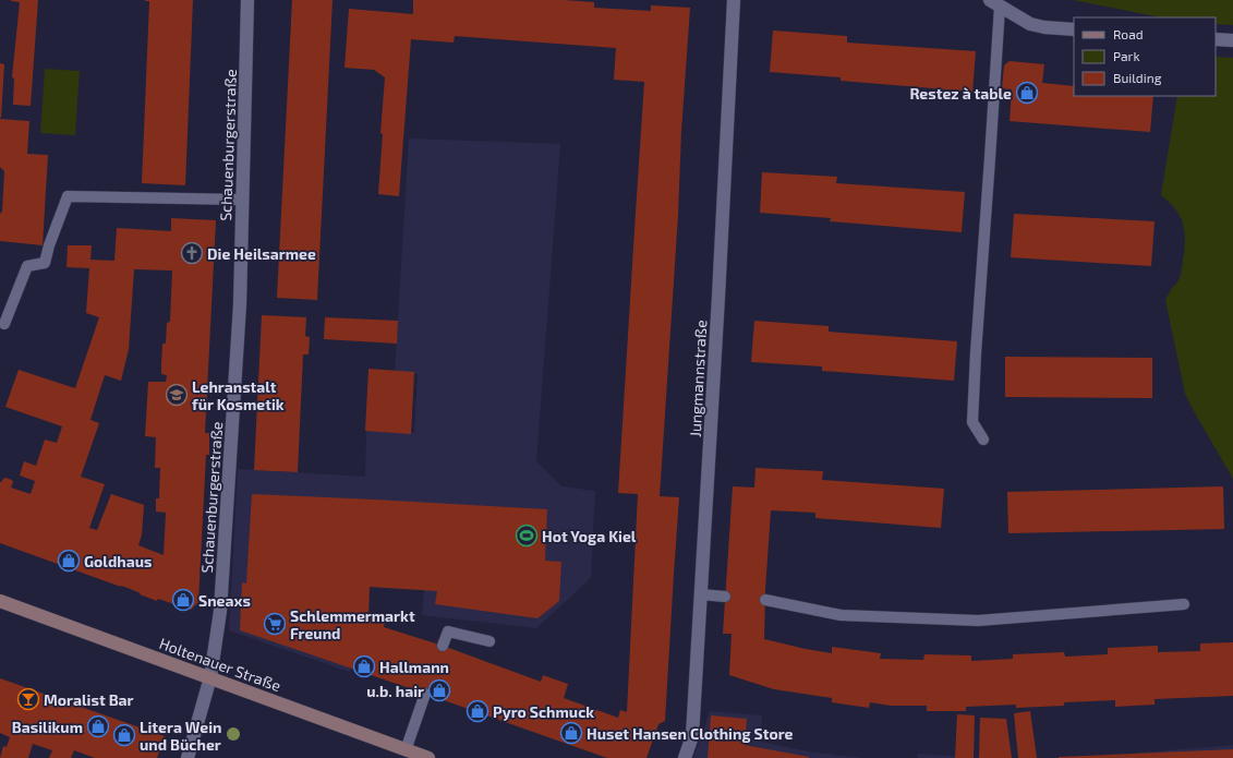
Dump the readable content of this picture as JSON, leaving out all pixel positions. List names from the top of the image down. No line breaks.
{"streets":{"main road":["Holtenauer Straße"],"street":["Schauenburgerstraße","Jungmannstraße"]},"crossings":[["Schauenburgerstraße","Holtenauer Straße"]],"places":{"shop":["Restez à table","Goldhaus","Sneaxs","Hallmann","u.b. hair","Pyro Schmuck","Basilikum","Huset Hansen Clothing Store","Litera Wein und Bücher"],"church":["Die Heilsarmee"],"school or university":["Lehranstalt für Kosmetik"],"sports":["Hot Yoga Kiel"],"supermarket":["Schlemmermarkt Freund"],"bar":["Moralist Bar"]},"legend":["Road","Park","Building"]}
